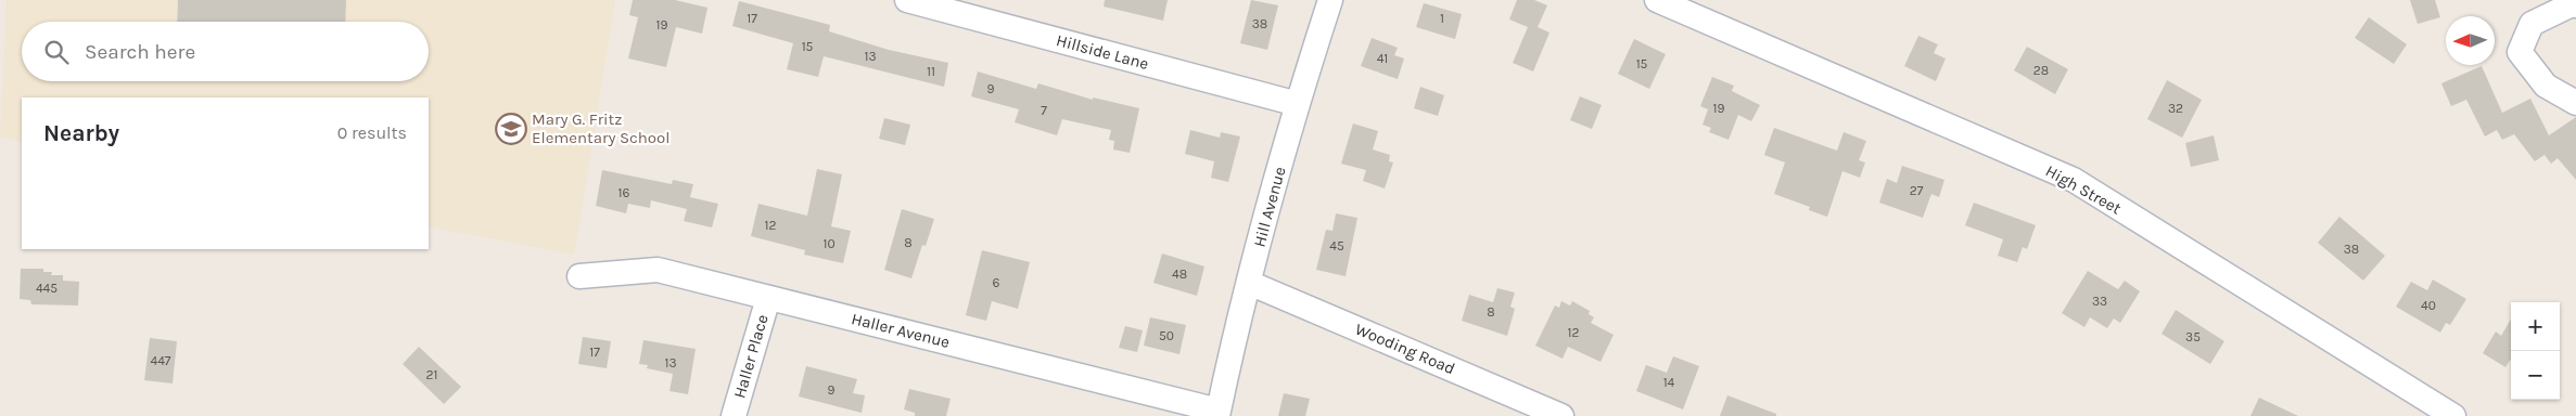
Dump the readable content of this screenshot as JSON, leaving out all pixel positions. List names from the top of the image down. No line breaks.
{"streets":{"street":["Hillside Lane","High Street","Hill Avenue","Haller Avenue","Wooding Road","Haller Place"]},"crossings":[["Hillside Lane","Hill Avenue"],["Hill Avenue","Haller Avenue"],["Hill Avenue","Wooding Road"],["Haller Avenue","Haller Place"]],"places":{"school or university":["Mary G. Fritz Elementary School"]},"house_numbers":["17","1","38","19","15","13","41","15","28","11","9","19","32","7","27","16","12","8","10","45","38","48","6","445","33","40","8","12","50","35","17","447","13","21","14","9"],"north":"left","page":{"search":"Search here","heading":["Nearby","0 results"],"map_buttons":["+","−"]}}
